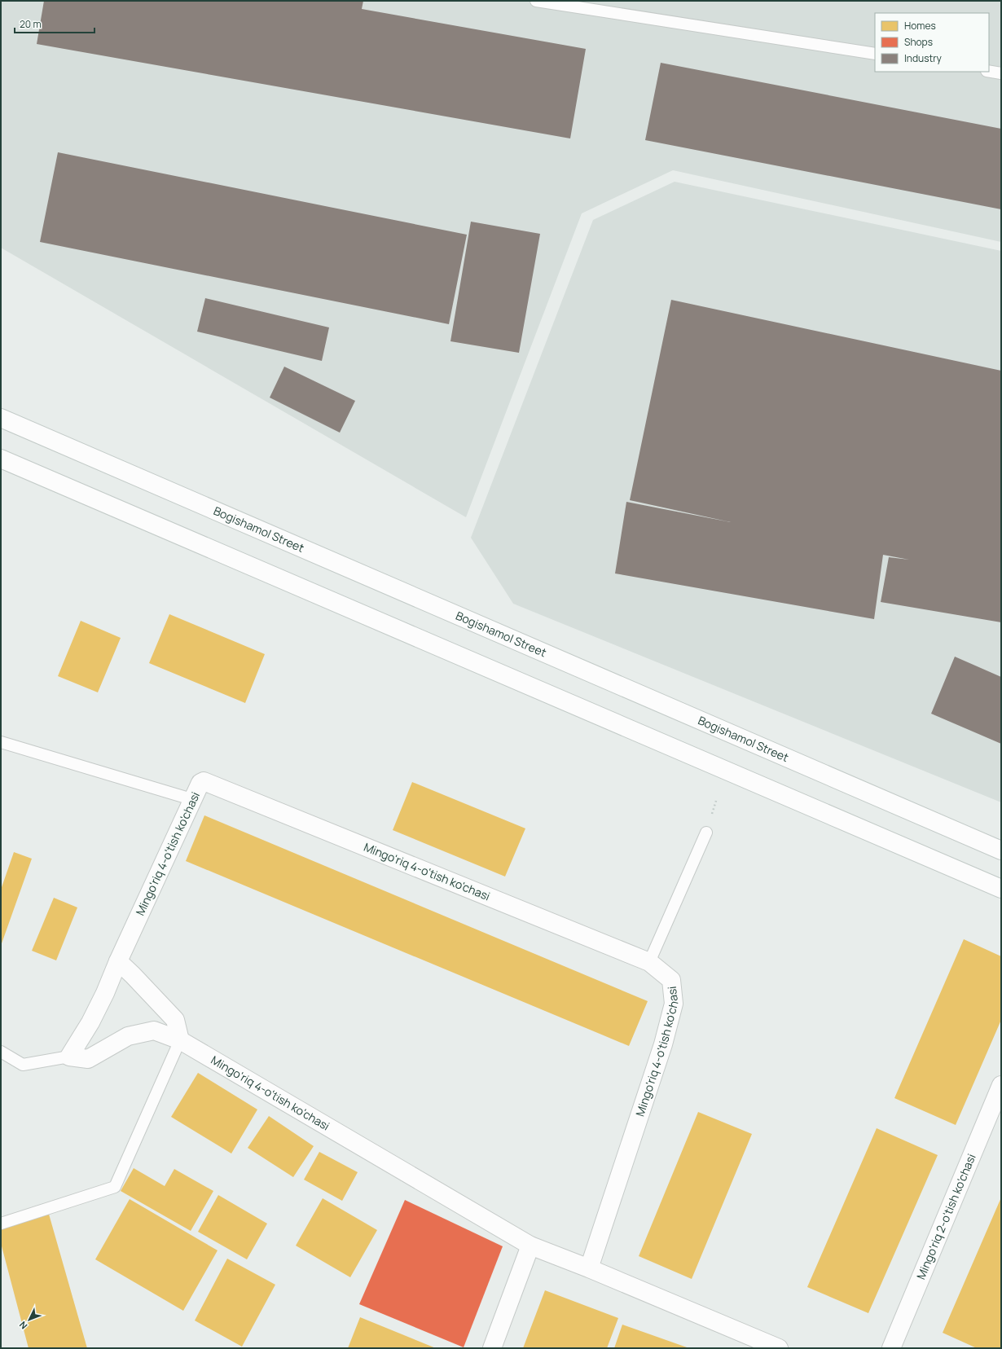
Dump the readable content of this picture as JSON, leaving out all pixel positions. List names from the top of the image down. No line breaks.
{"streets":{"street":["Bogishamol Street","Mingo'riq 4-o'tish ko'chasi","Mingo'riq 2-o'tish ko'chasi"]},"legend":["Homes","Shops","Industry"],"scale_bar":"20 m","north":"bottom left"}
